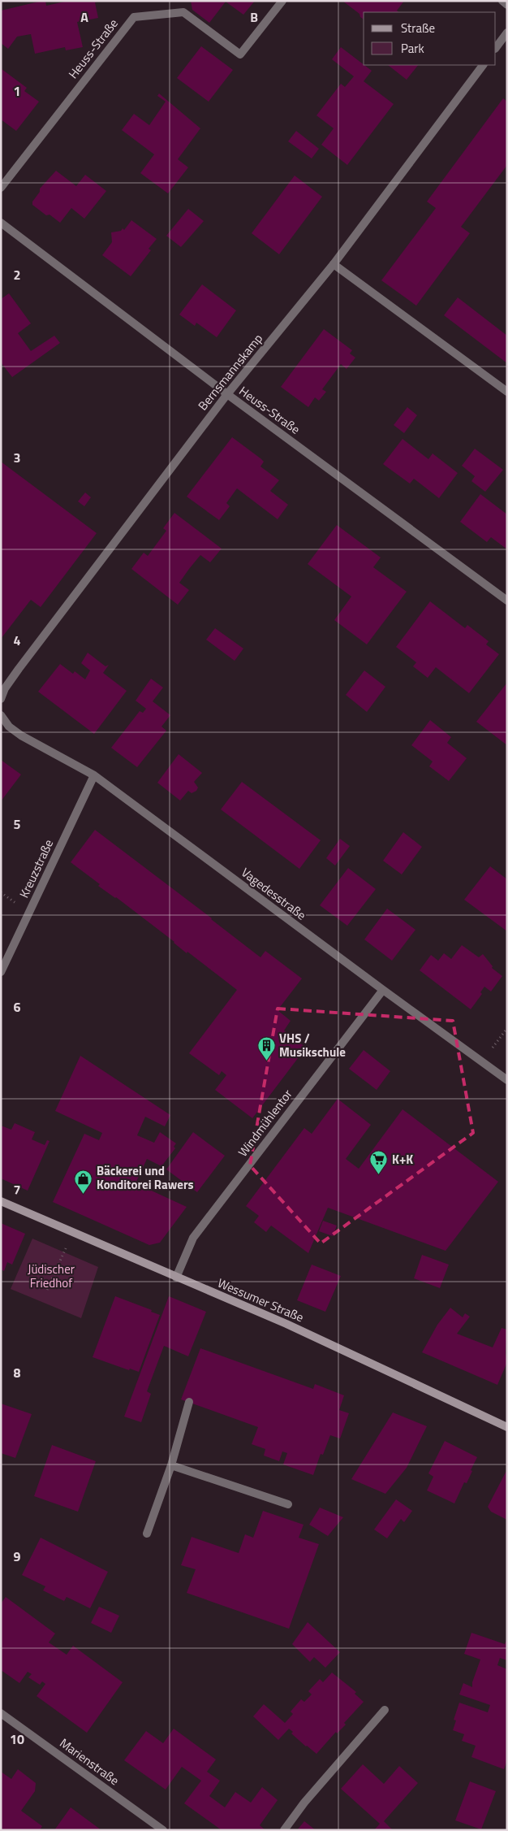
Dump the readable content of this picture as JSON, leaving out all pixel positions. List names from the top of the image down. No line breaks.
{"streets":{"street":["Heuss-Straße","Bernsmannskamp","Kreuzstraße","Vagedesstraße","Windmühlentor","Wessumer Straße","Marienstraße"]},"crossings":[["Heuss-Straße","Bernsmannskamp"],["Kreuzstraße","Vagedesstraße"],["Vagedesstraße","Windmühlentor"],["Windmühlentor","Wessumer Straße"]],"parks":["Jüdischer Friedhof"],"places":{"building":["VHS / Musikschule"],"supermarket":["K+K"],"shop":["Bäckerei und Konditorei Rawers"]},"legend":["Straße","Park"],"grid":{"columns":["A","B"],"rows":["1","2","3","4","5","6","7","8","9","10"]}}
